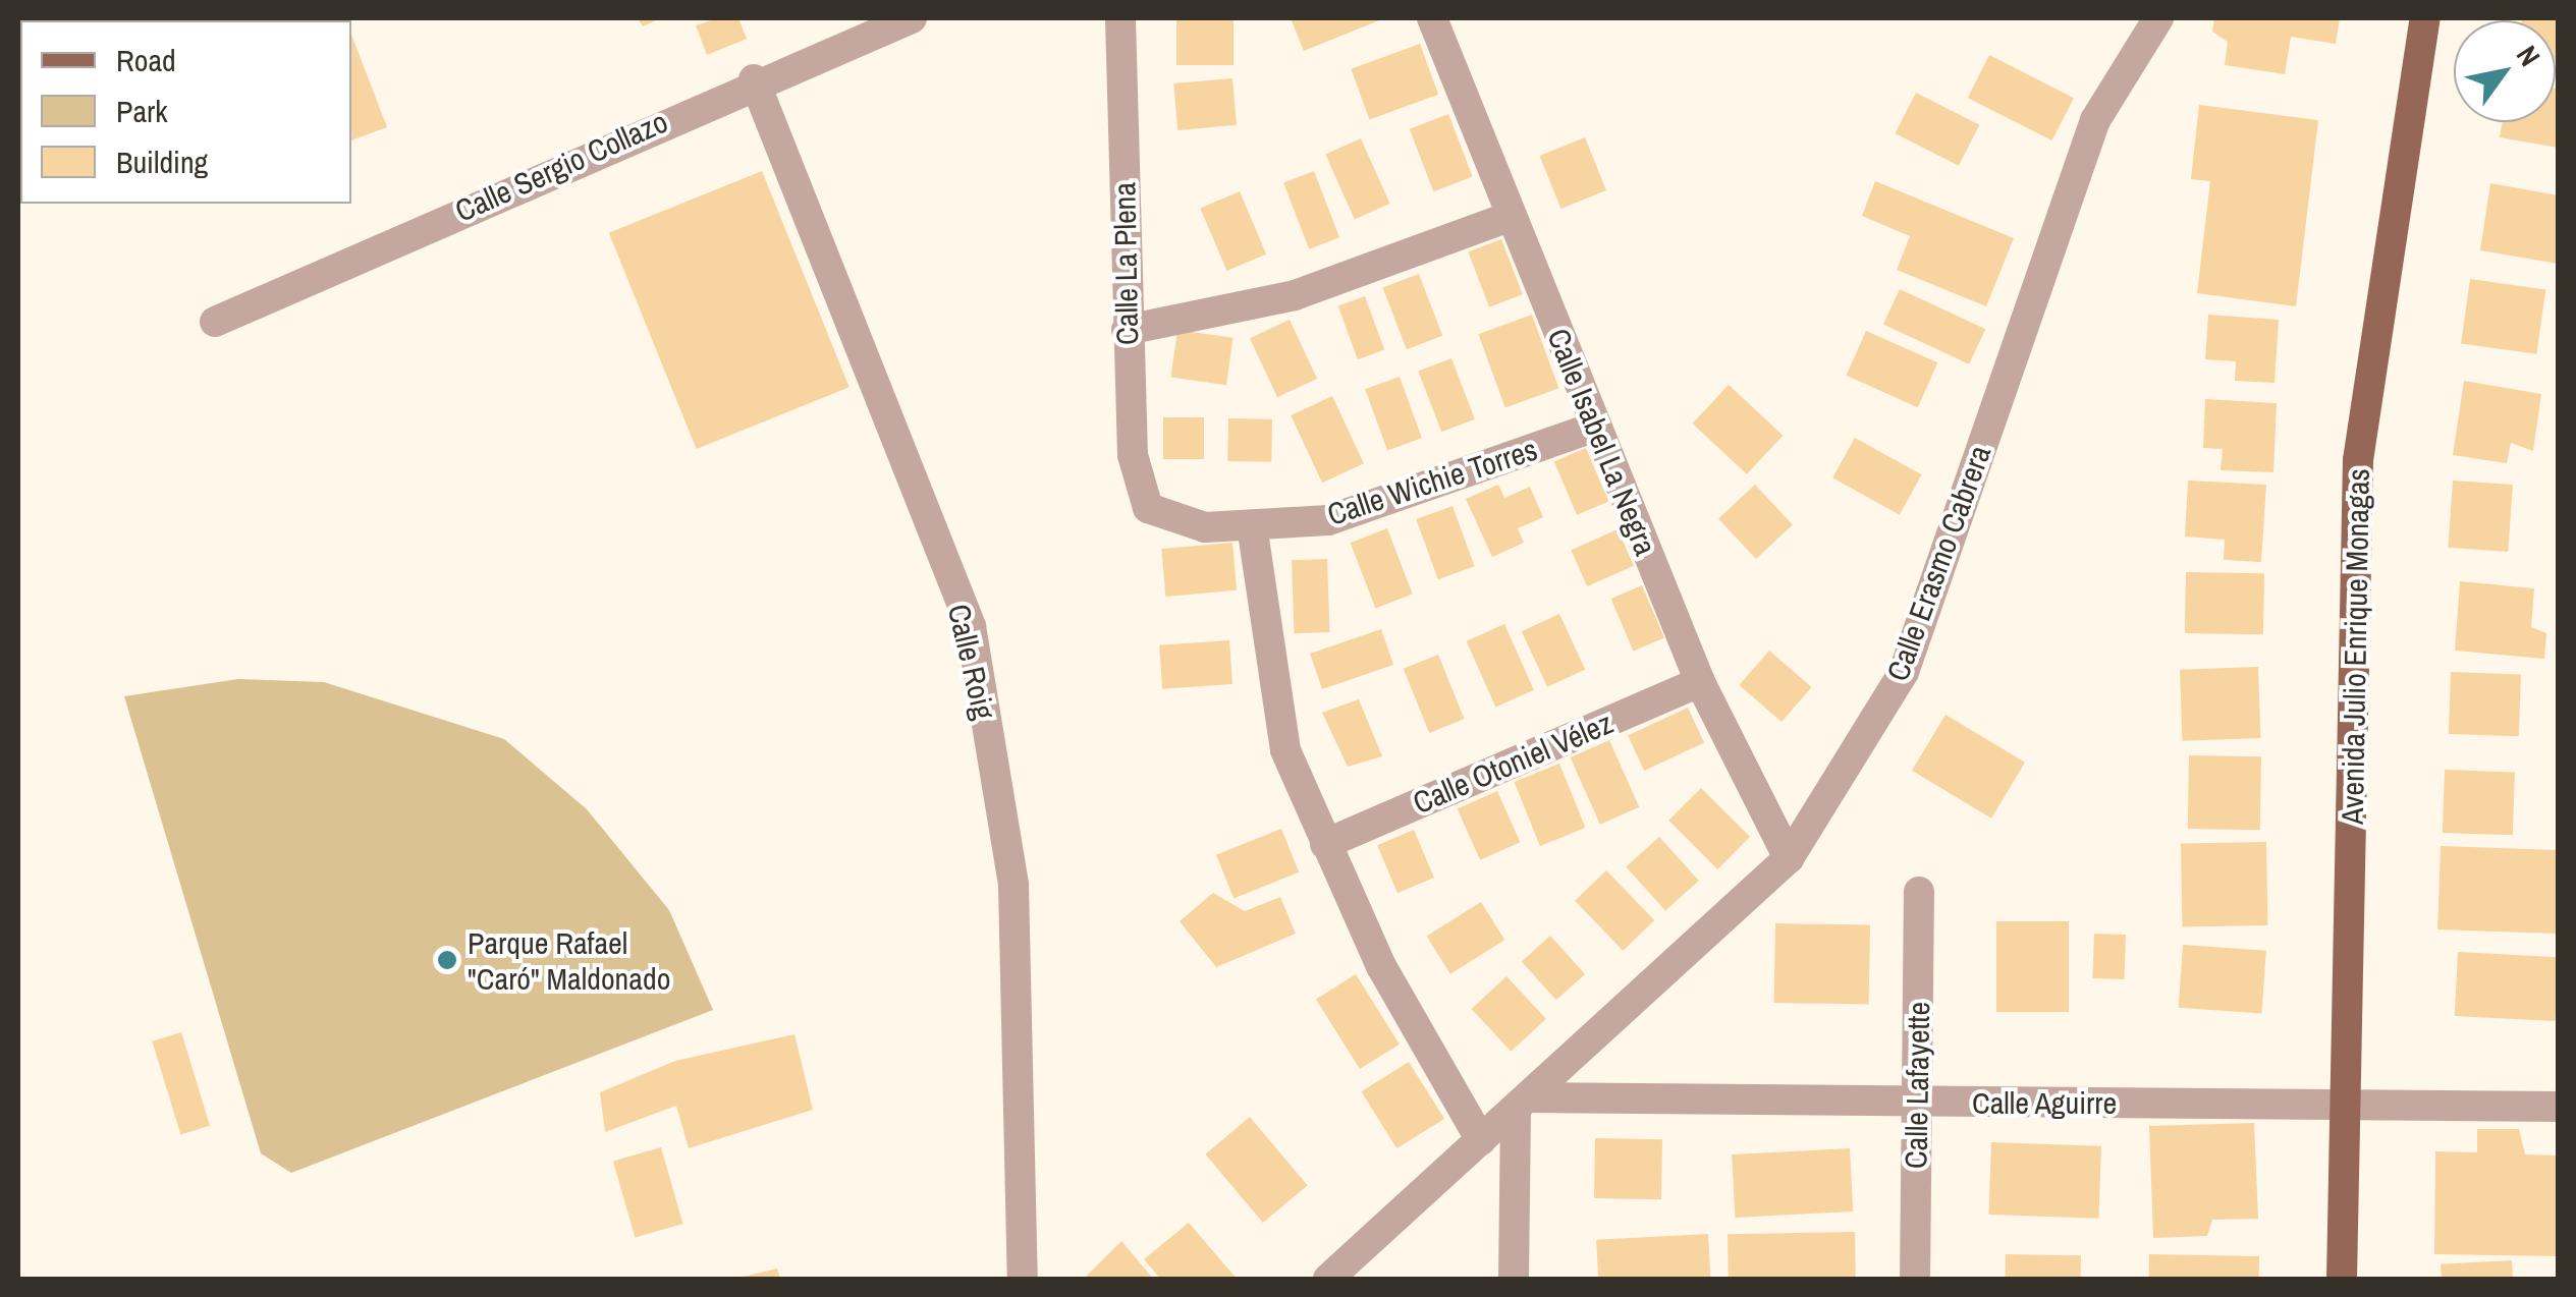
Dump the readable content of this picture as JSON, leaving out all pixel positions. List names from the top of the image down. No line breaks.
{"streets":{"main road":["Avenida Julio Enrique Monagas"],"street":["Calle Sergio Collazo","Calle La Plena","Calle Isabel La Negra","Calle Wichie Torres","Calle Erasmo Cabrera","Calle Roig","Calle Otoniel Vélez","Calle Lafayette","Calle Aguirre"]},"crossings":[["Calle Sergio Collazo","Calle Roig"],["Calle La Plena","Calle Wichie Torres"],["Calle Isabel La Negra","Calle Wichie Torres"],["Calle Isabel La Negra","Calle Erasmo Cabrera"],["Calle Isabel La Negra","Calle Otoniel Vélez"],["Calle Erasmo Cabrera","Calle Aguirre"],["Avenida Julio Enrique Monagas","Calle Aguirre"],["Calle Lafayette","Calle Aguirre"]],"places":["Parque Rafael \"Caró\" Maldonado"],"legend":["Road","Park","Building"],"north":"top right"}
